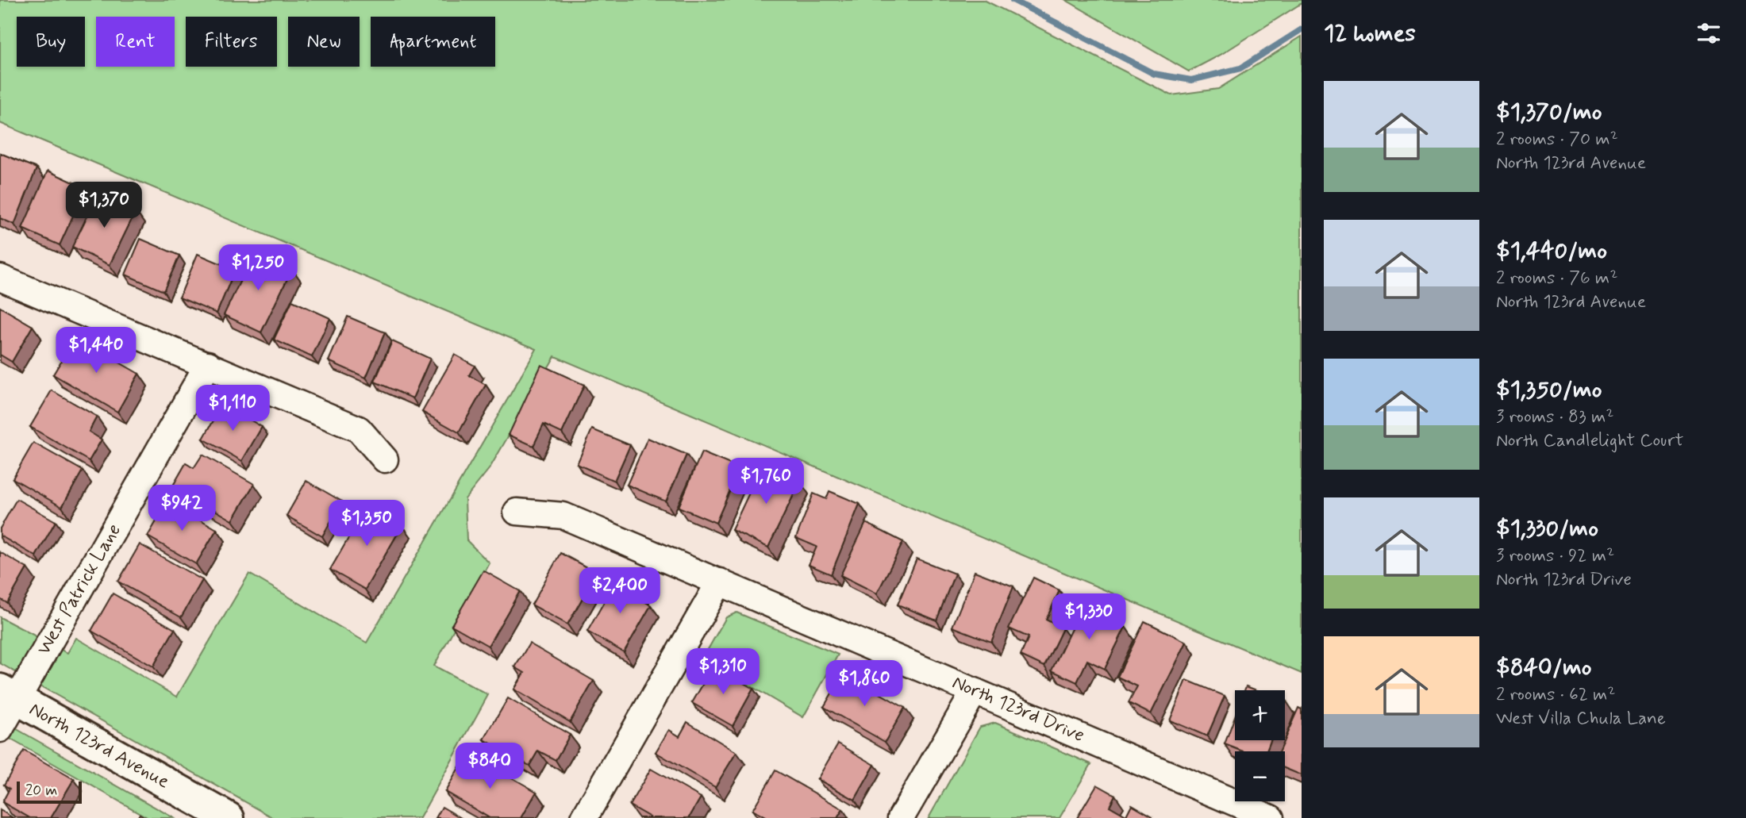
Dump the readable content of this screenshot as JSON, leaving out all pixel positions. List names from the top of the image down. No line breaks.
{"streets":{"street":["West Patrick Lane","North 123rd Drive","North 123rd Avenue"]},"crossings":[["West Patrick Lane","North 123rd Avenue"]],"scale_bar":"20 m","page":{"heading":"12 homes","chip":["Buy","Rent","Filters","New","Apartment"],"list":[{"name":"$1,370/mo","note":"2 rooms · 70 m² · North 123rd Avenue"},{"name":"$1,440/mo","note":"2 rooms · 76 m² · North 123rd Avenue"},{"name":"$1,350/mo","note":"3 rooms · 83 m² · North Candlelight Court"},{"name":"$1,330/mo","note":"3 rooms · 92 m² · North 123rd Drive"},{"name":"$840/mo","note":"2 rooms · 62 m² · West Villa Chula Lane"}],"price":["$1,370","$1,250","$1,440","$1,110","$1,760","$942","$1,350","$2,400","$1,330","$1,310","$1,860","$840"],"map_buttons":["+","−"],"scale":"20 m"}}
